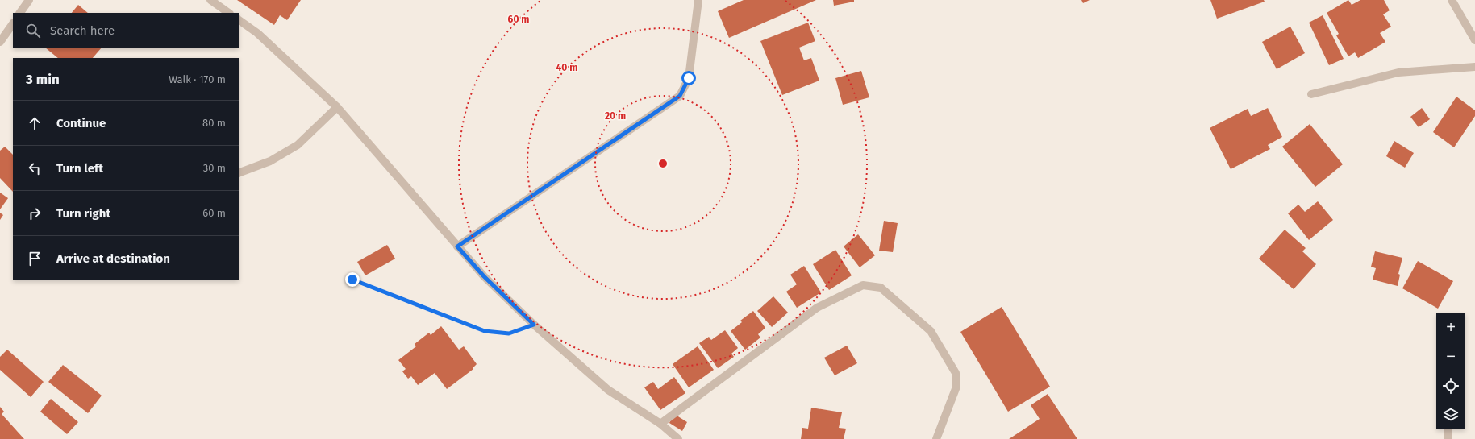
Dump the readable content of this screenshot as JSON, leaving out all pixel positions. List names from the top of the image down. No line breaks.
{"page":{"search":"Search here","heading":["3 min","Walk · 170 m"],"list":[["Continue","80 m"],["Turn left","30 m"],["Turn right","60 m"],"Arrive at destination"],"map_buttons":["+","−"]},"rings":["60 m","40 m","20 m"]}
